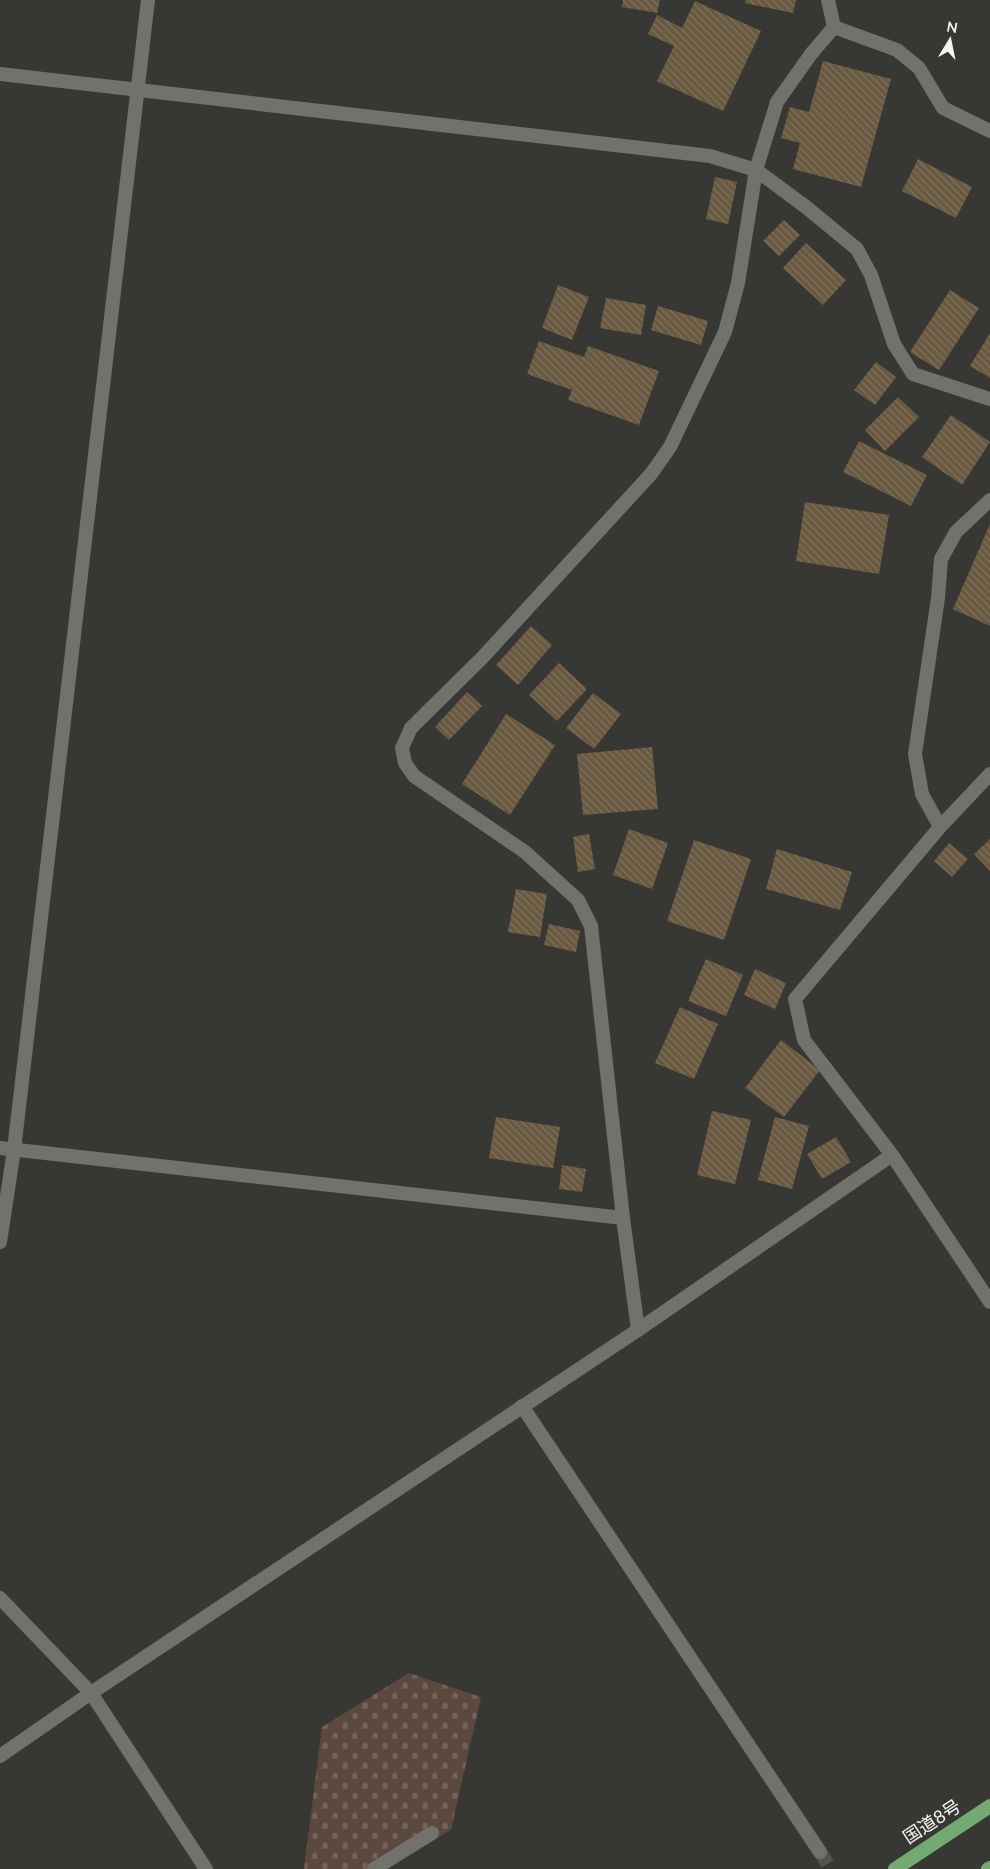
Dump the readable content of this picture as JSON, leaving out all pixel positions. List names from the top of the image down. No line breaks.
{"streets":{"highway":["国道8号"]},"north":"top"}
